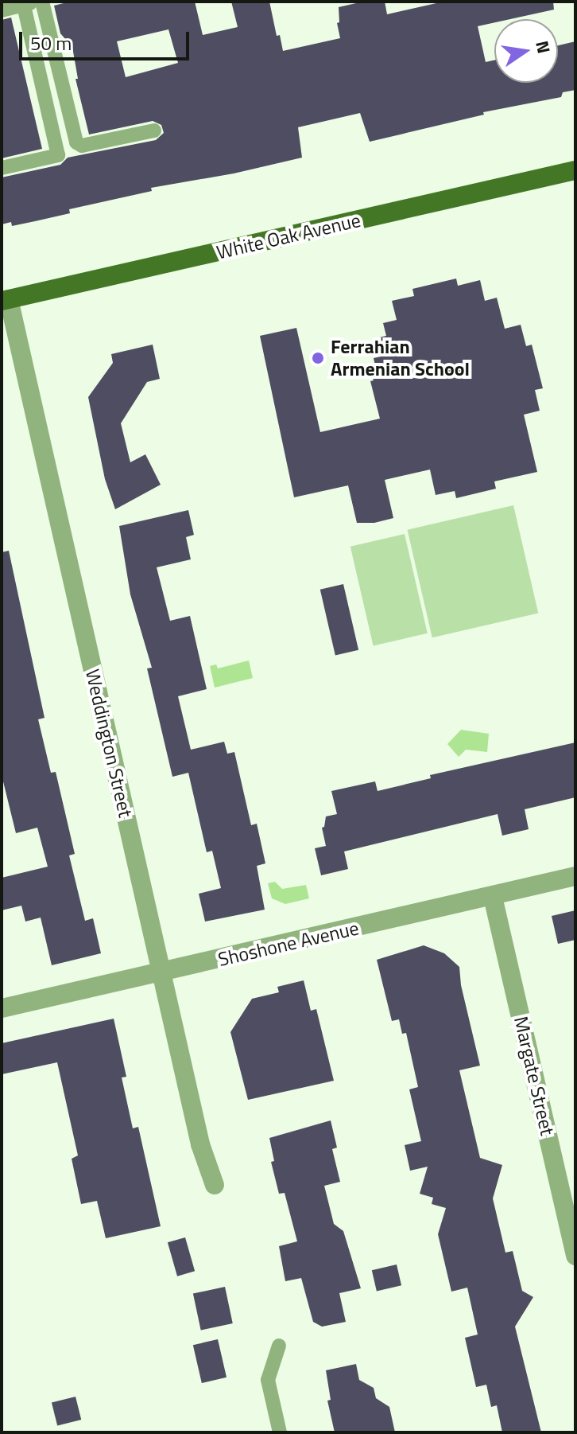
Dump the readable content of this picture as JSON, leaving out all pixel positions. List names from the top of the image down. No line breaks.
{"streets":{"main road":["White Oak Avenue"],"street":["Weddington Street","Shoshone Avenue","Margate Street"]},"crossings":[["White Oak Avenue","Weddington Street"],["Weddington Street","Shoshone Avenue"],["Shoshone Avenue","Margate Street"]],"places":["Ferrahian Armenian School"],"scale_bar":"50 m","north":"right"}
